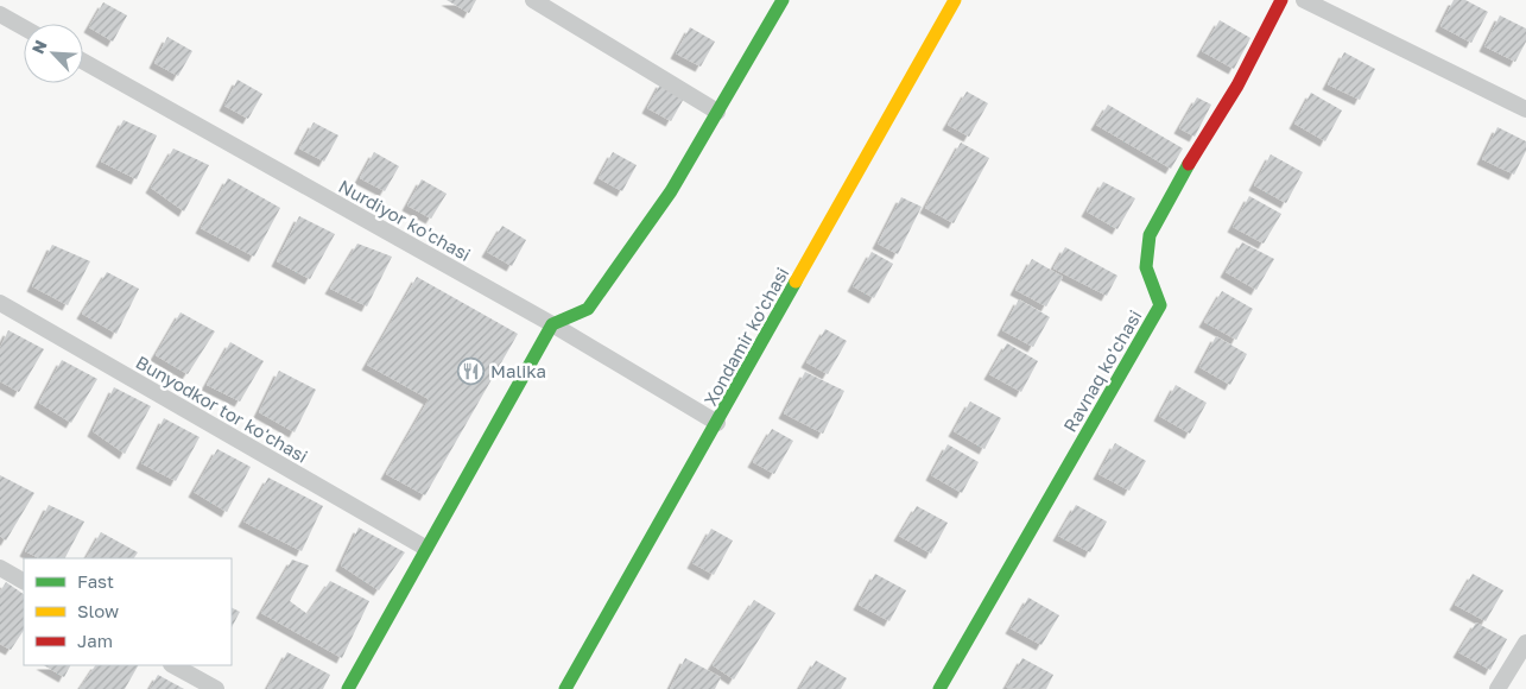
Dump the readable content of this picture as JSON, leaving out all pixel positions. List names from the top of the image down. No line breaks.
{"streets":{"street":["Nurdiyor ko'chasi","Xondamir ko'chasi","Ravnaq ko'chasi","Bunyodkor tor ko'chasi"]},"crossings":[["Nurdiyor ko'chasi","Xondamir ko'chasi"]],"places":{"restaurant":["Malika"]},"legend":["Fast","Slow","Jam"],"north":"top left"}
